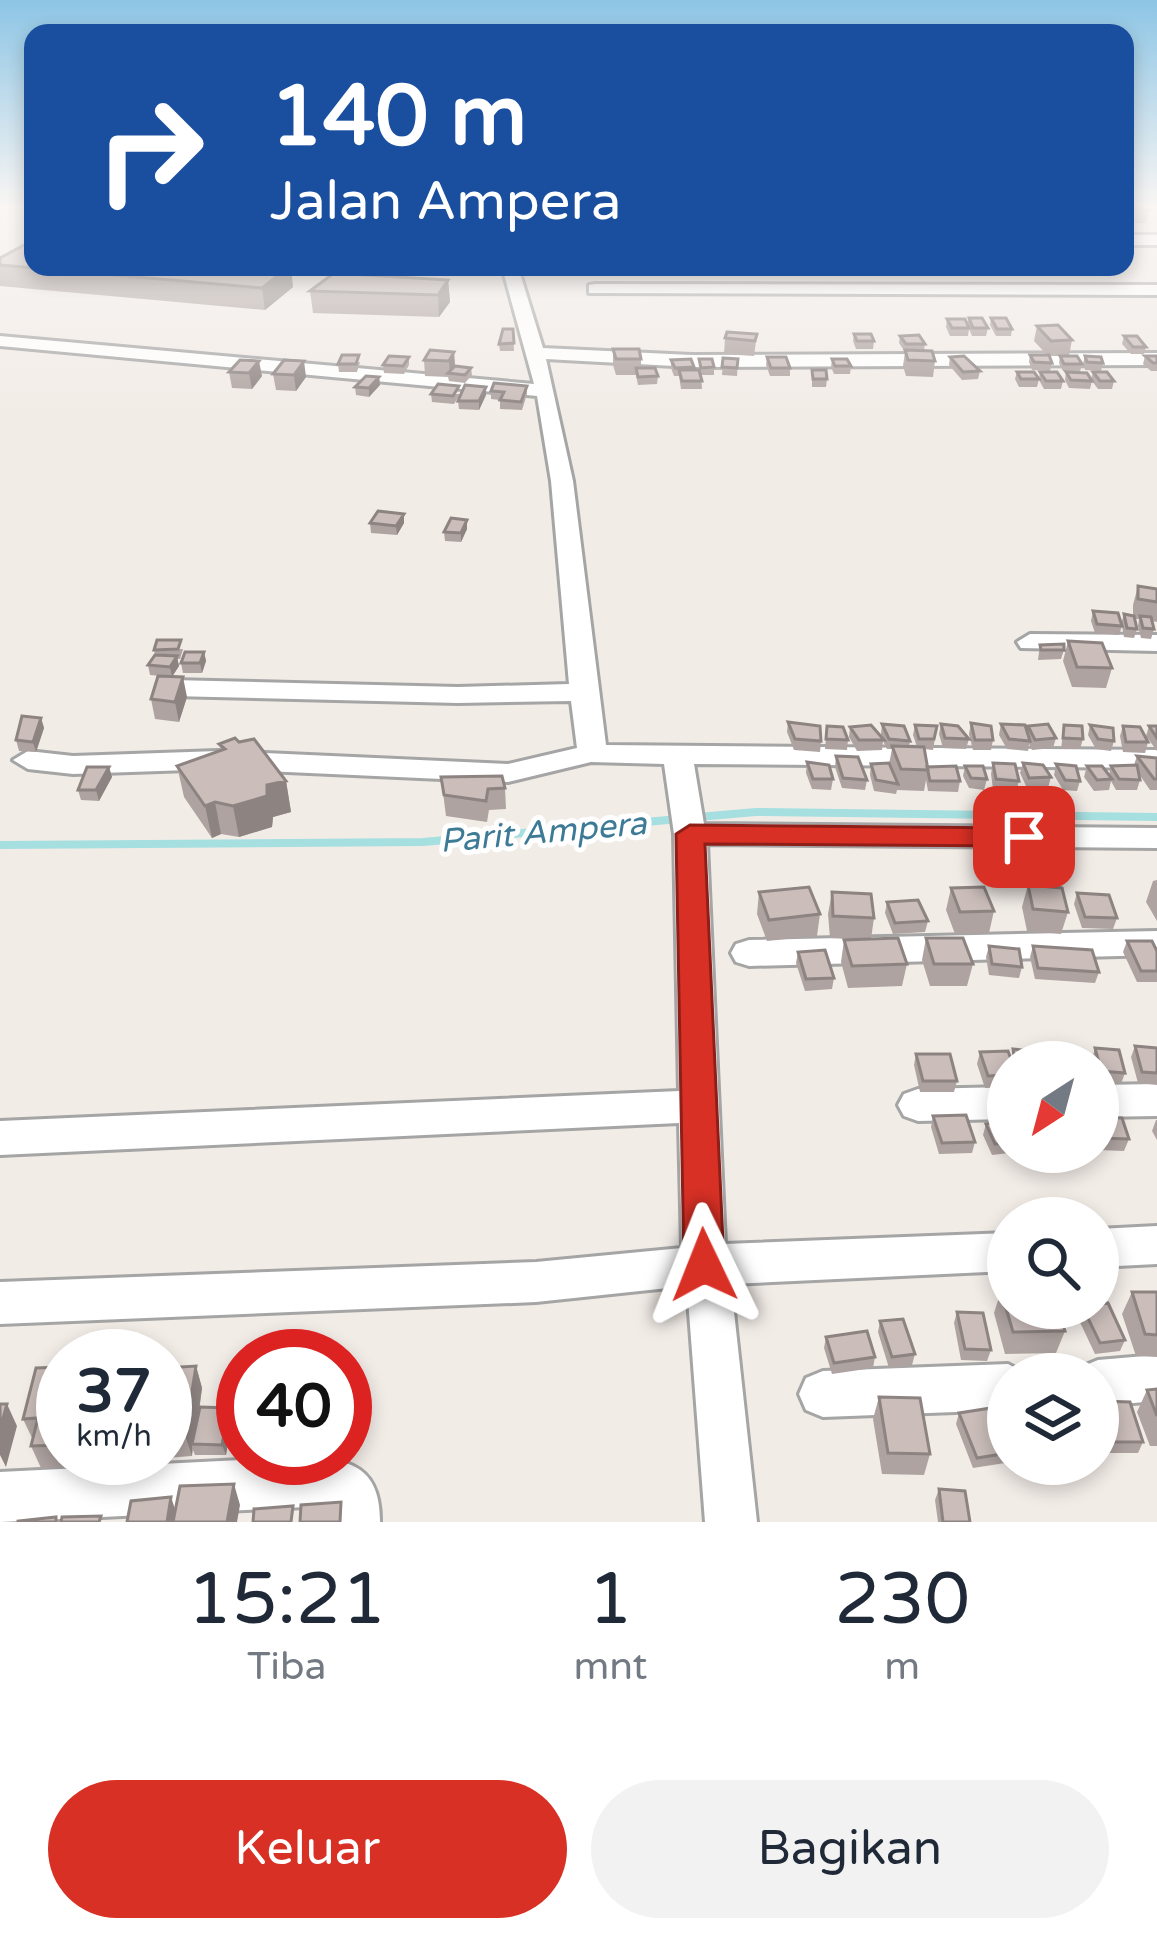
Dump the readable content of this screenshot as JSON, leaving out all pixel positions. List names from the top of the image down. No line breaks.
{"water":["Parit Ampera"],"north":"bottom left","page":{"turn":["140 m","Jalan Ampera"],"speed":"37 km/h","limit":"40","eta":["15:21","Tiba","1","mnt","230","m"],"buttons":["Keluar","Bagikan"]}}
